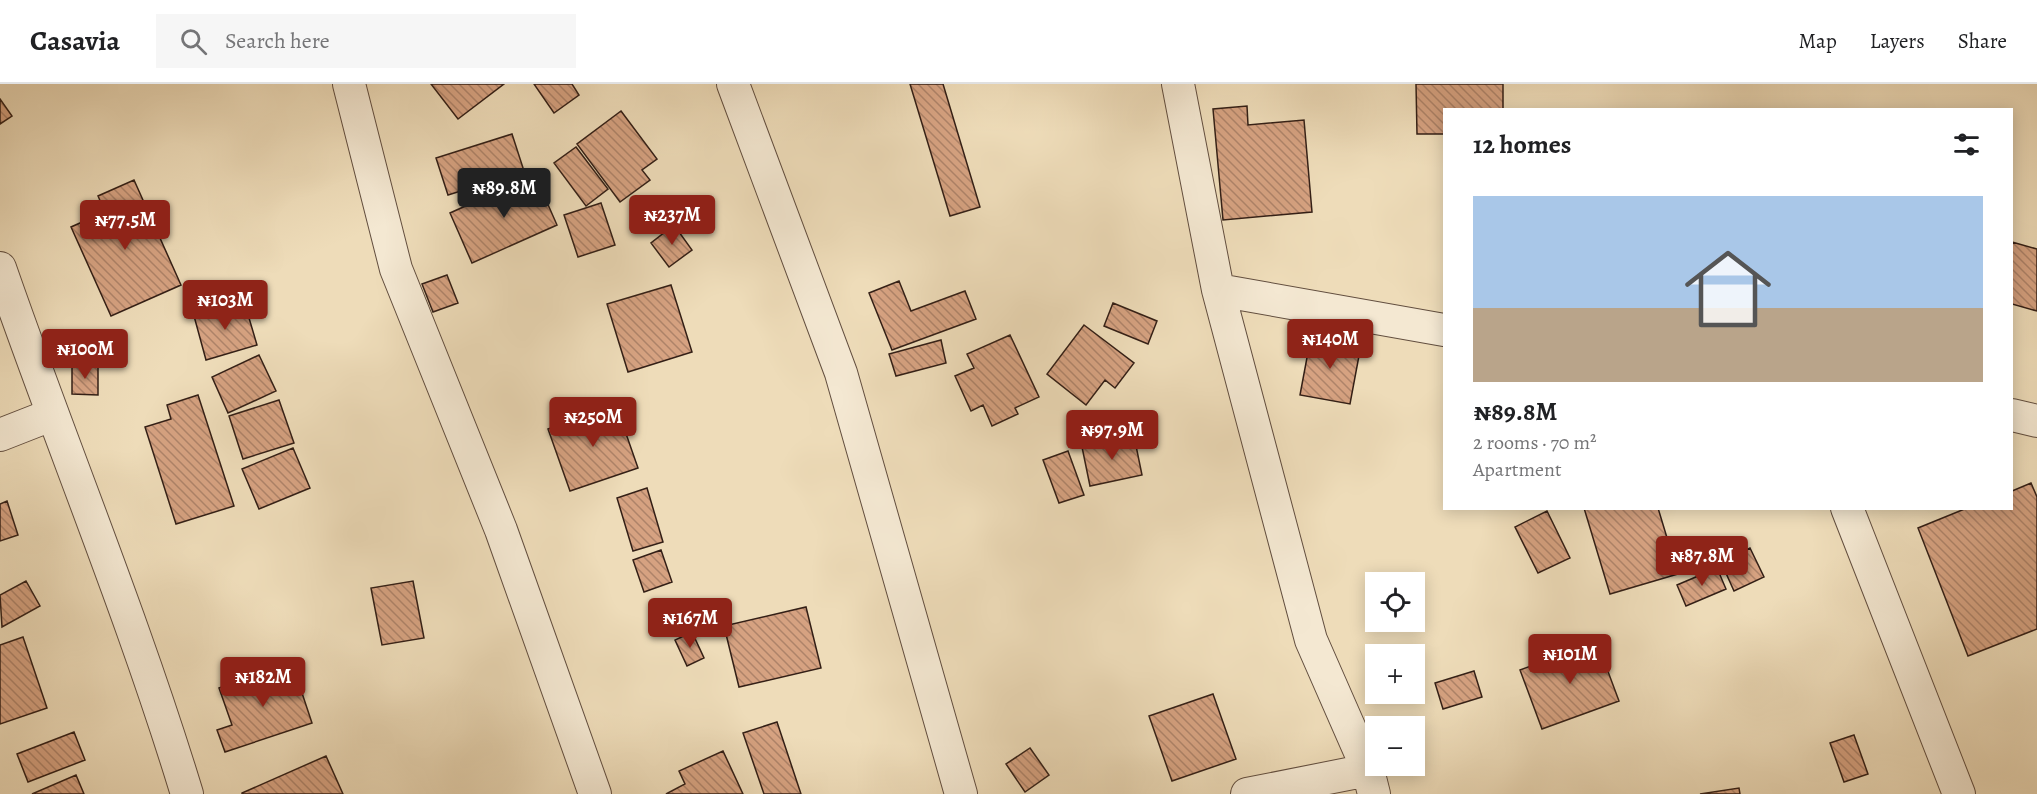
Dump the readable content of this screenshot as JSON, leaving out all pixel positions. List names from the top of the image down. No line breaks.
{"page":{"header":"Casavia","search":"Search here","nav":["Map","Layers","Share"],"heading":"12 homes","price":["₦89.8M","₦237M","₦77.5M","₦103M","₦140M","₦100M","₦250M","₦97.9M","₦87.8M","₦167M","₦101M","₦182M"],"list":[{"name":"₦89.8M","note":"2 rooms · 70 m² · Apartment"}],"map_buttons":["+","−"]}}
